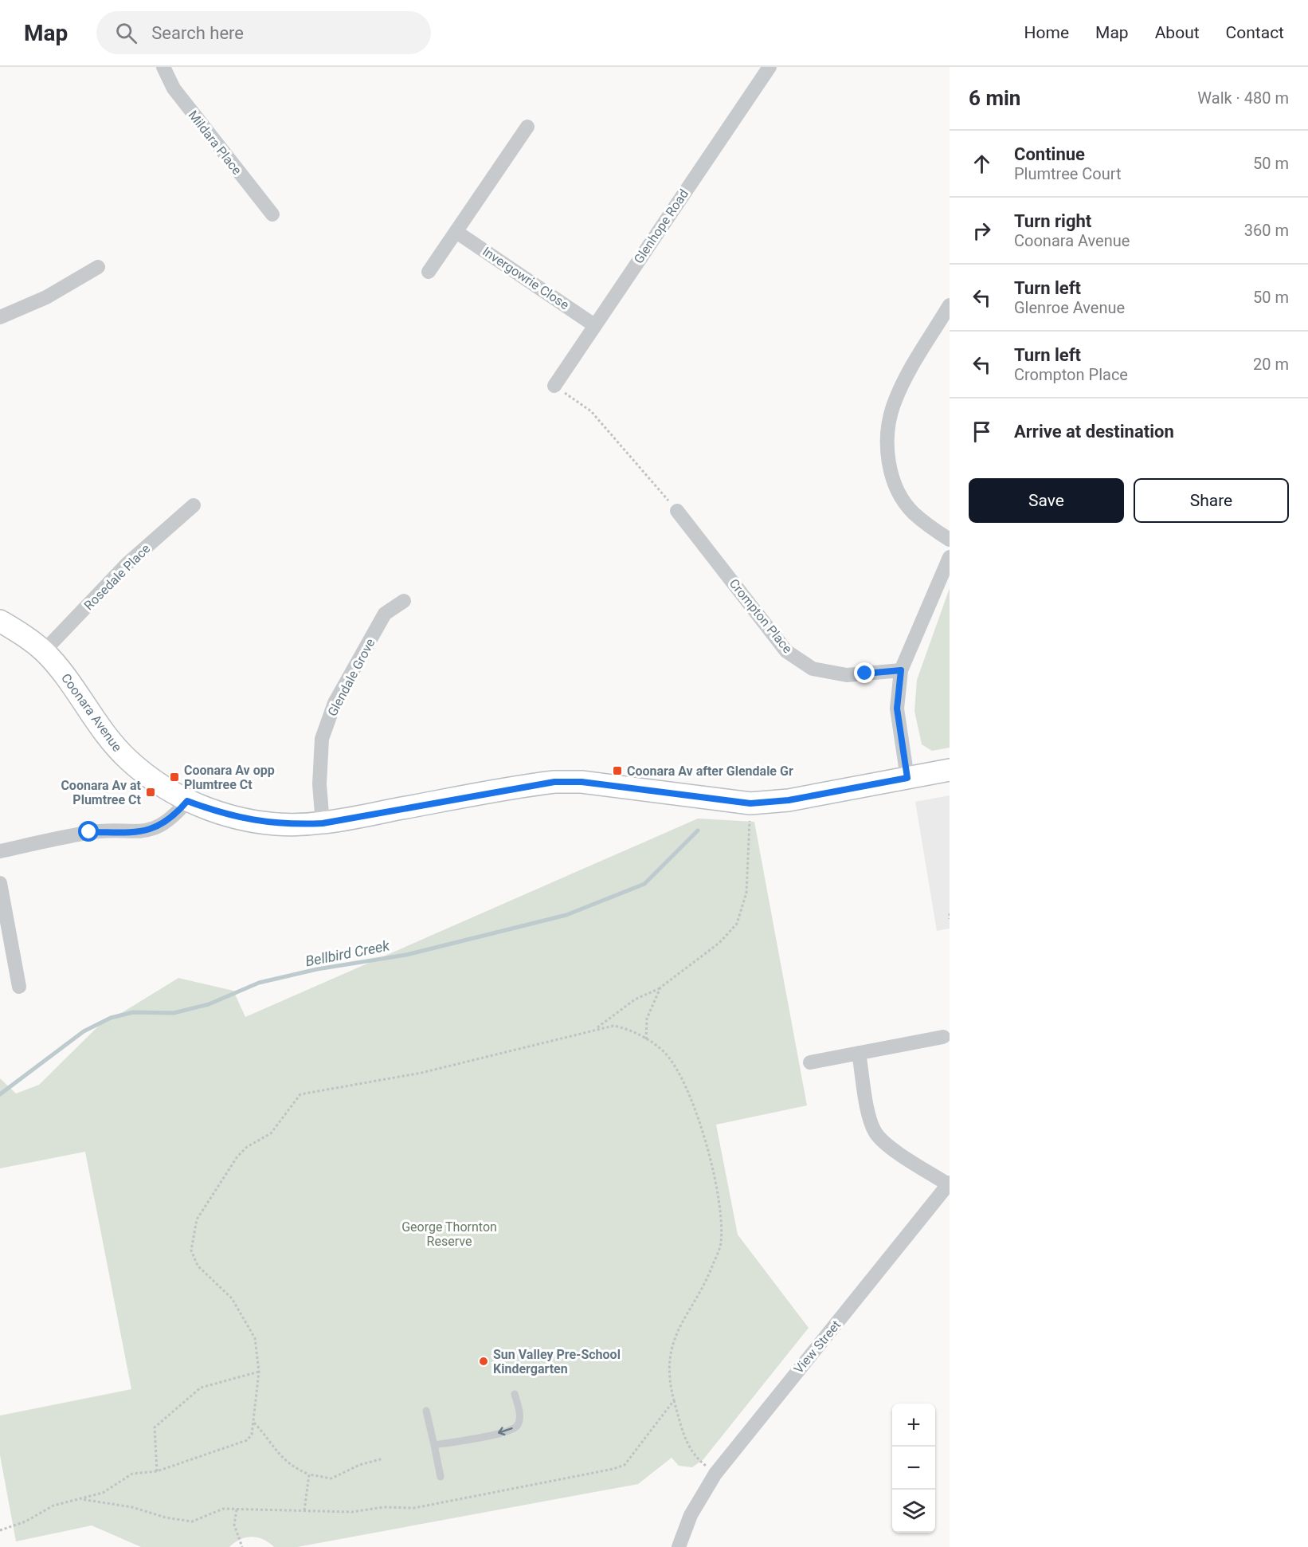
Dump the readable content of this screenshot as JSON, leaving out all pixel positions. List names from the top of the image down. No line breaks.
{"streets":{"street":["Mildara Place","Glenhope Road","Invergowrie Close","Rosedale Place","Crompton Place","Glendale Grove","Coonara Avenue","View Street"]},"crossings":[["Glenhope Road","Invergowrie Close"],["Rosedale Place","Coonara Avenue"],["Glendale Grove","Coonara Avenue"]],"water":["Bellbird Creek"],"parks":["George Thornton Reserve"],"places":{"transit":["Coonara Av after Glendale Gr","Coonara Av opp Plumtree Ct","Coonara Av at Plumtree Ct"],"other":["Sun Valley Pre-School Kindergarten"]},"page":{"header":"Map","search":"Search here","nav":["Home","Map","About","Contact"],"heading":["6 min","Walk · 480 m"],"list":[["Continue","Plumtree Court","50 m"],["Turn right","Coonara Avenue","360 m"],["Turn left","Glenroe Avenue","50 m"],["Turn left","Crompton Place","20 m"],"Arrive at destination"],"buttons":["Save","Share"],"map_buttons":["+","−"]}}
